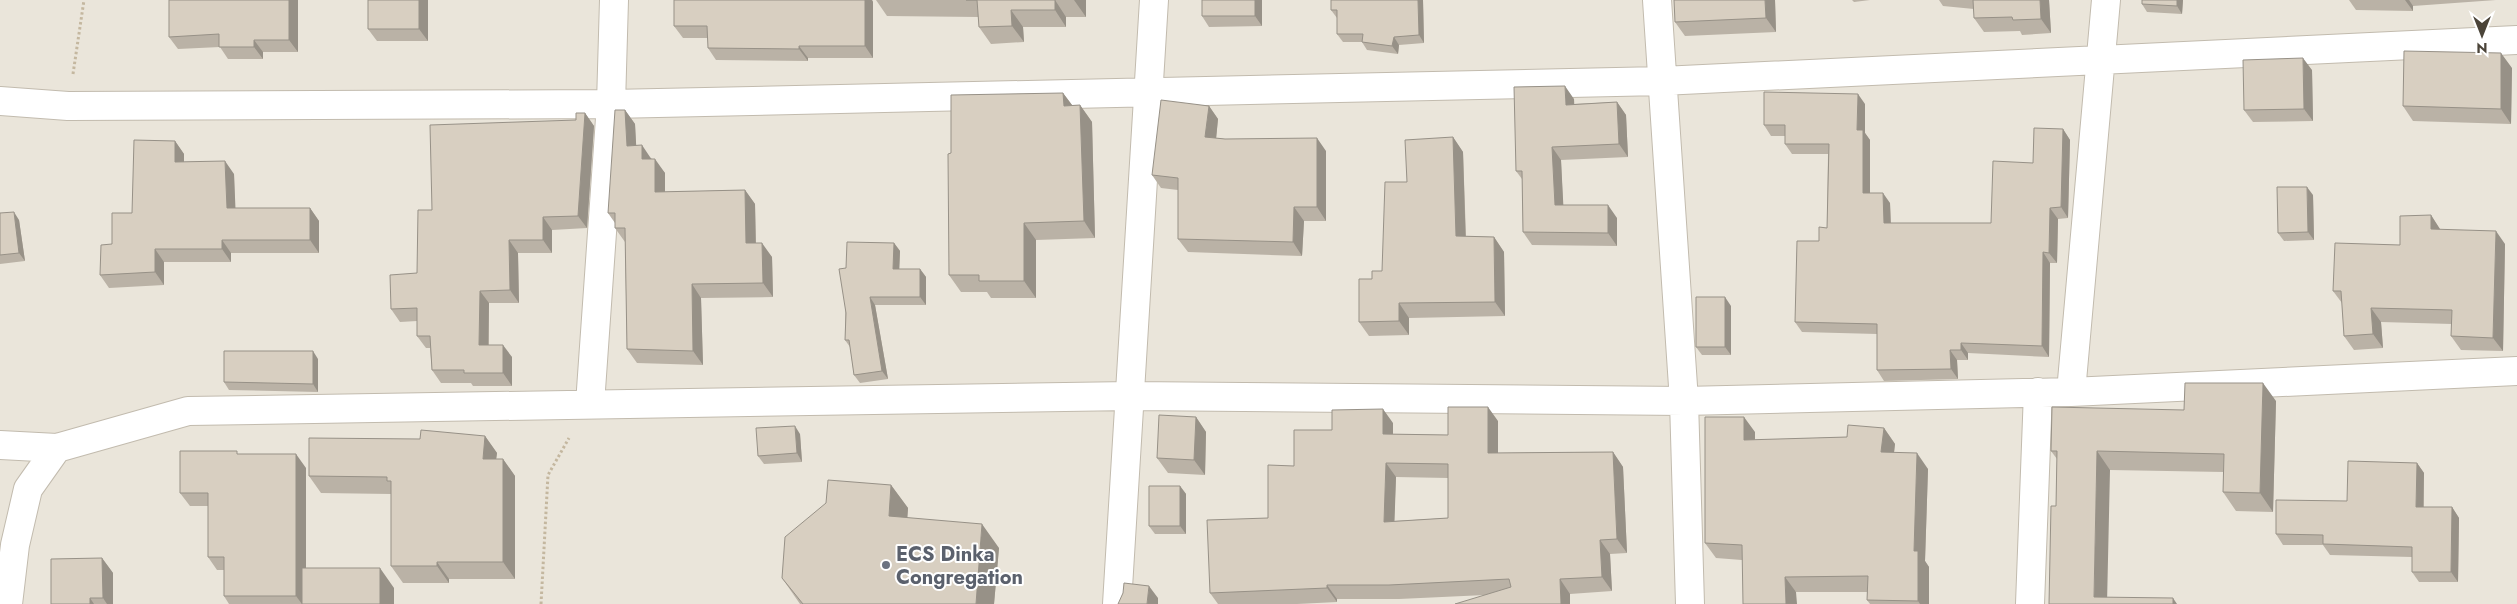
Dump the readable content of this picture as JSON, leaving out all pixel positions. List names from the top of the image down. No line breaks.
{"places":["ECS Dinka Congregation"],"north":"bottom"}
